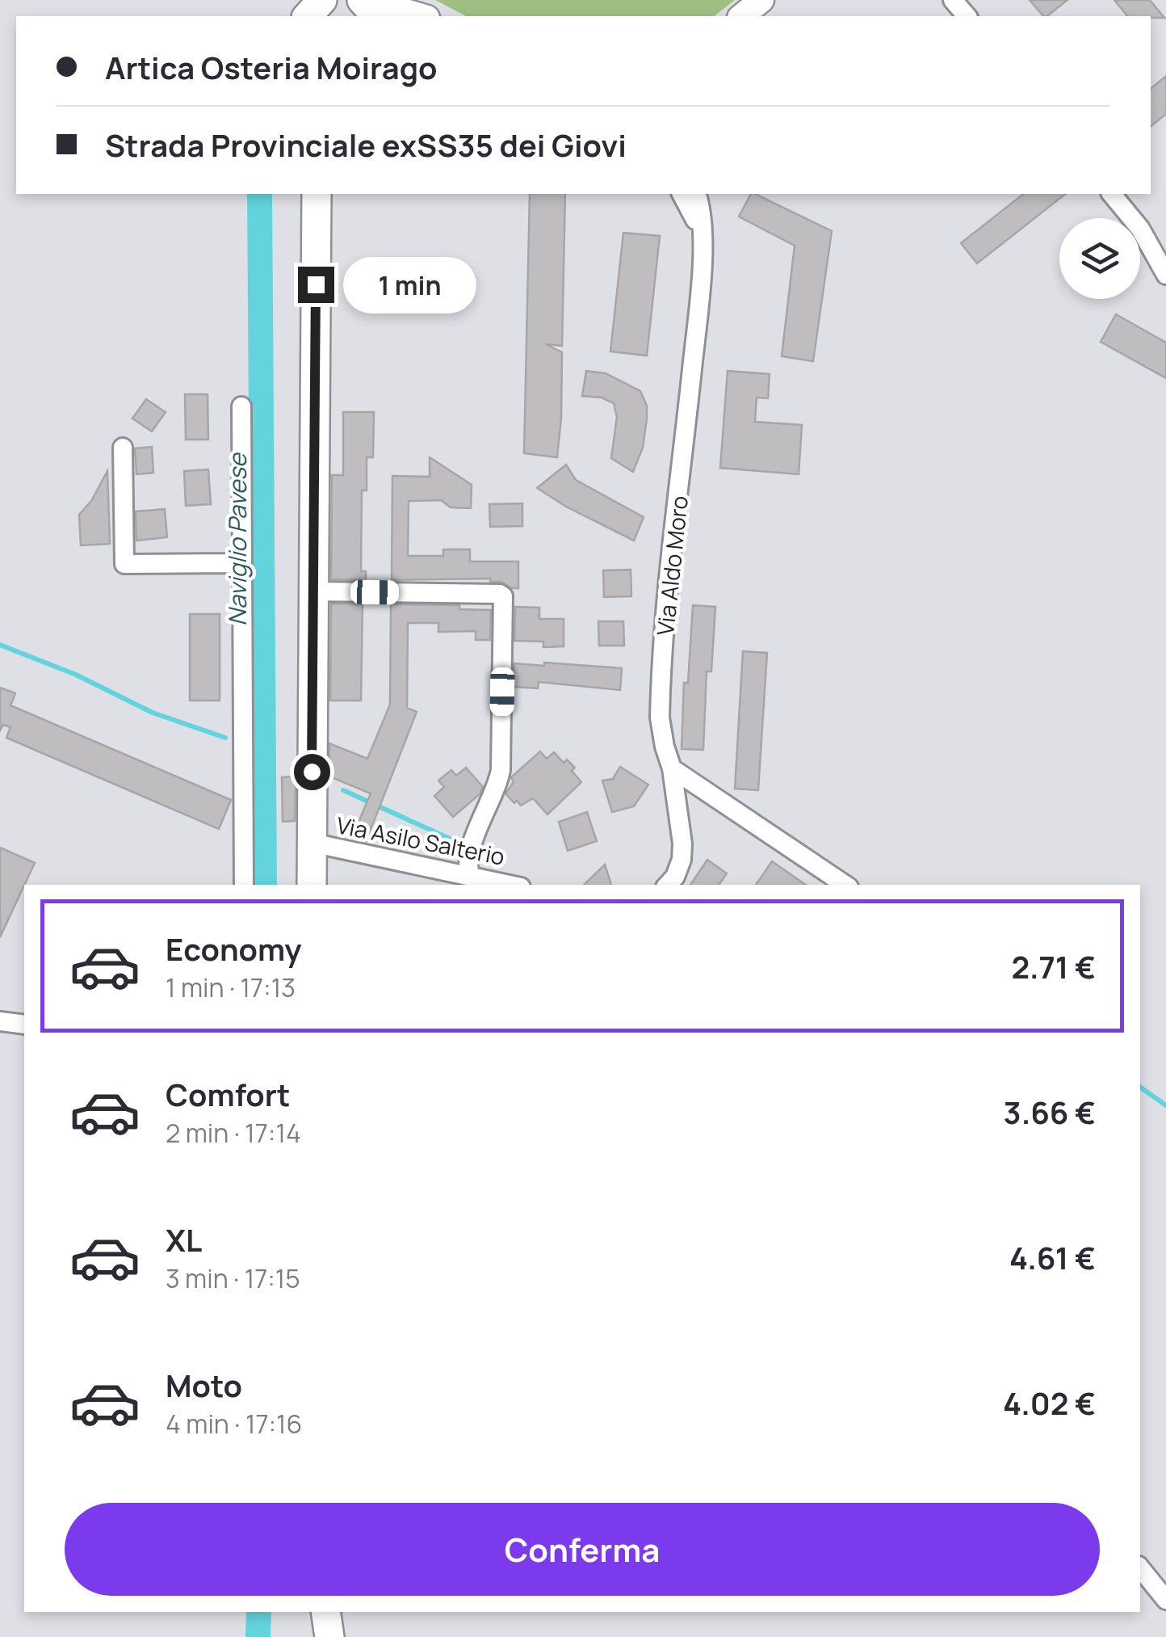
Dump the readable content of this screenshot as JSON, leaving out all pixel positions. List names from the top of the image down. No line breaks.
{"streets":{"street":["Via Aldo Moro","Via Asilo Salterio"]},"water":["Naviglio Pavese"],"page":{"banner":["Artica Osteria Moirago","Strada Provinciale exSS35 dei Giovi"],"bubble":"1 min","list":[{"name":"Economy","note":"1 min · 17:13","value":"2.71 €"},{"name":"Comfort","note":"2 min · 17:14","value":"3.66 €"},{"name":"XL","note":"3 min · 17:15","value":"4.61 €"},{"name":"Moto","note":"4 min · 17:16","value":"4.02 €"}],"buttons":"Conferma"}}
